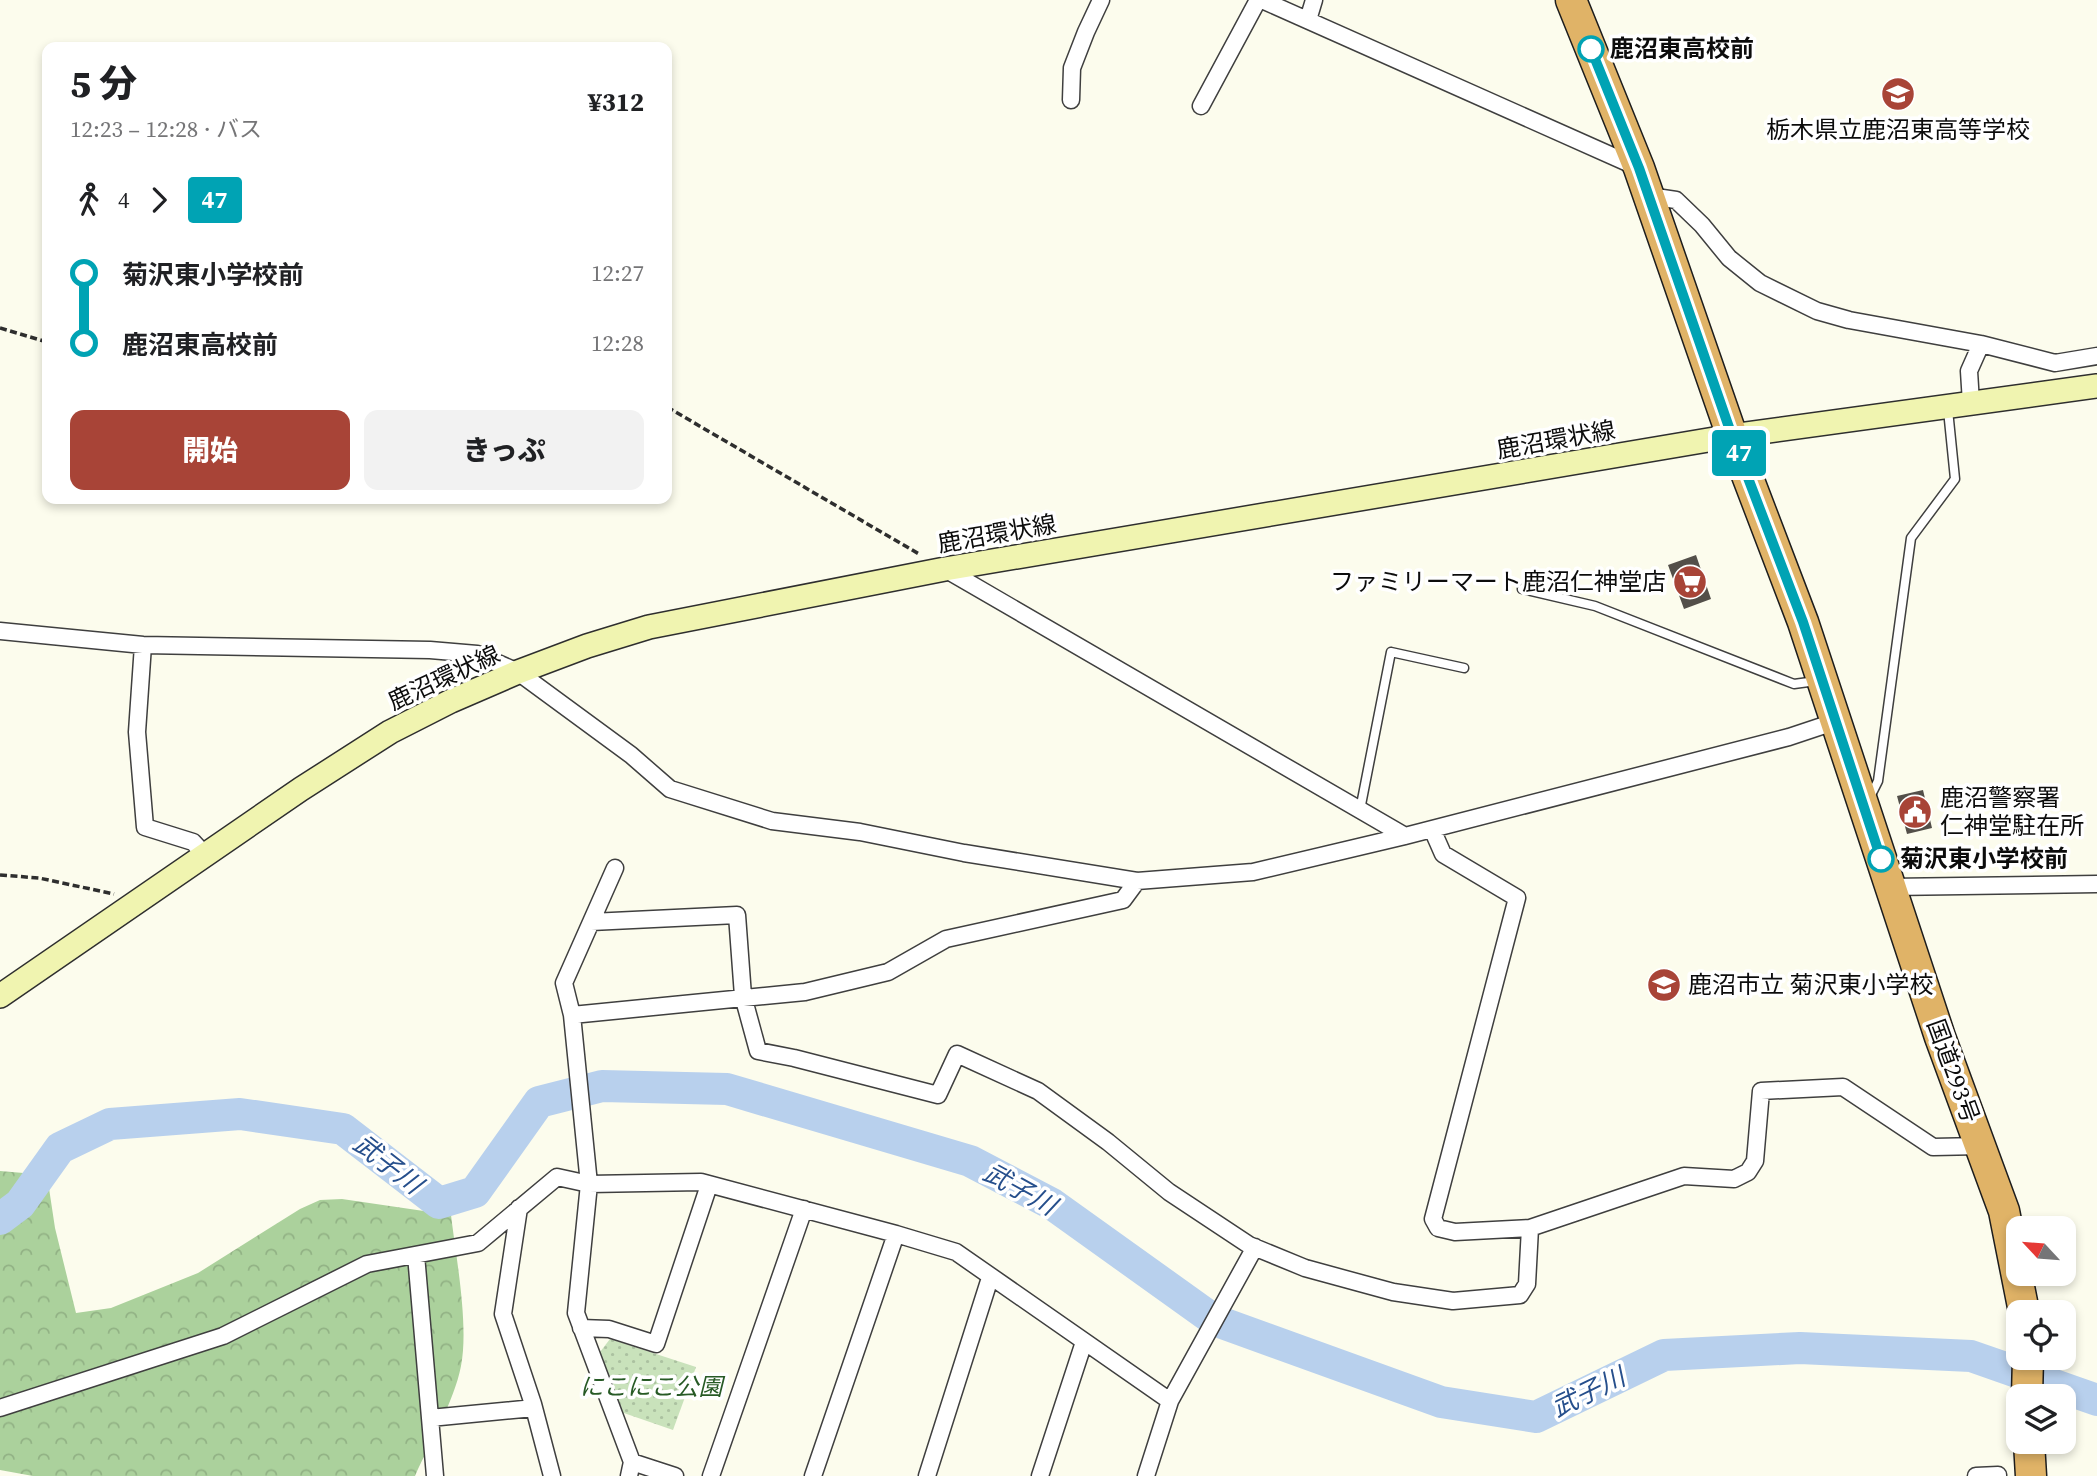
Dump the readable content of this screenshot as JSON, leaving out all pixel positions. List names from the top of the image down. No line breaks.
{"streets":{"highway":["国道293号"],"main road":["鹿沼環状線"]},"crossings":[["鹿沼環状線","国道293号"]],"water":["武子川"],"parks":["にこにこ公園"],"places":{"other":["鹿沼東高校前","菊沢東小学校前"],"school or university":["栃木県立鹿沼東高等学校","鹿沼市立 菊沢東小学校"],"supermarket":["ファミリーマート鹿沼仁神堂店"],"public building":["鹿沼警察署 仁神堂駐在所"]},"lines":["bus line 47"],"north":"top left","page":{"on_map":"47","heading":["5 分","12:23 – 12:28 · バス","¥312"],"legs":["4","47"],"list":[{"name":"菊沢東小学校前","value":"12:27"},{"name":"鹿沼東高校前","value":"12:28"}],"buttons":["開始","きっぷ"]}}
